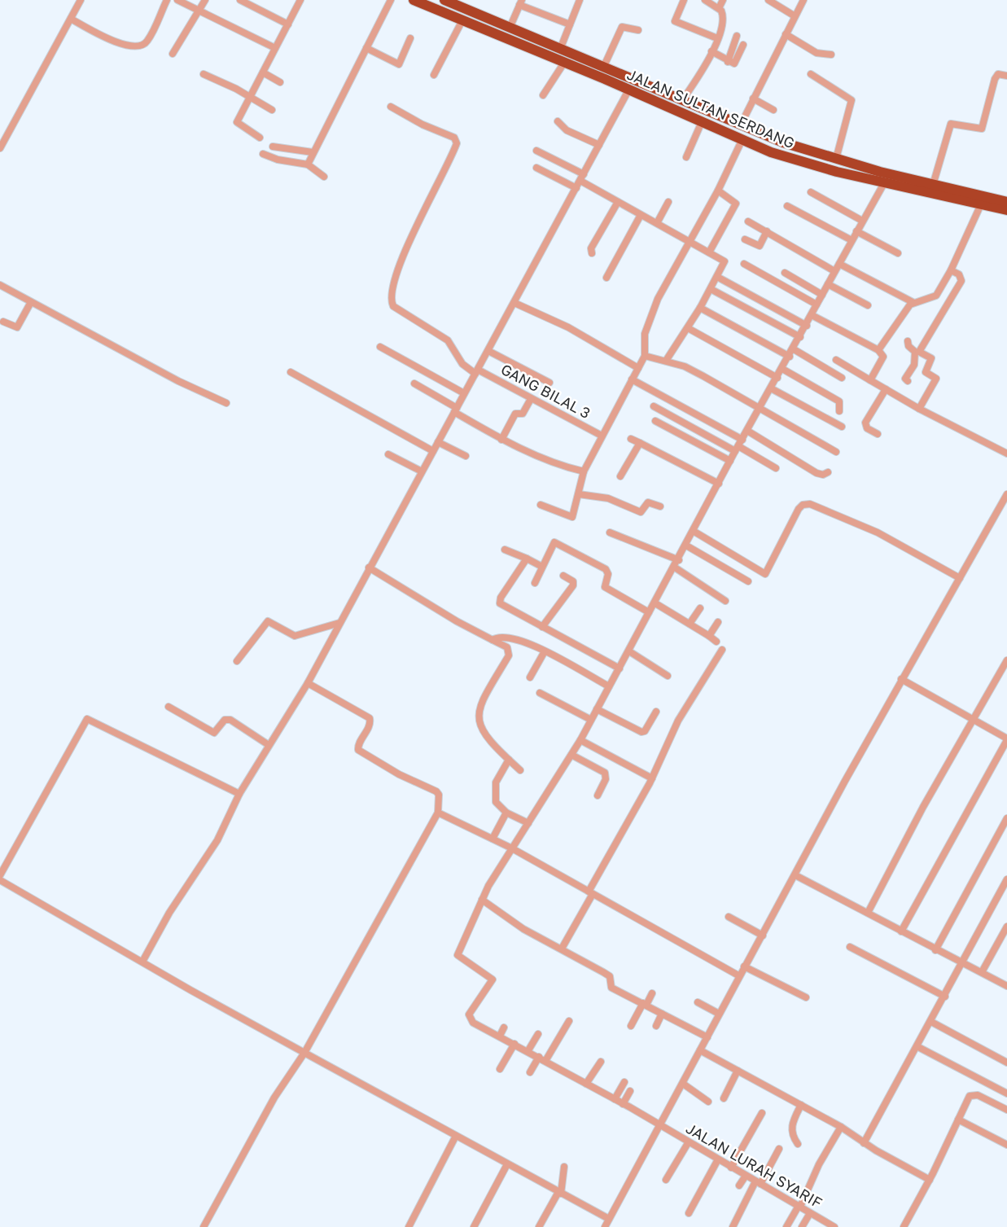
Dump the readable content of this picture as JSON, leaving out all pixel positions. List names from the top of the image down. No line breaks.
{"streets":{"highway":["JALAN SULTAN SERDANG"],"street":["GANG BILAL 3","JALAN LURAH SYARIF"]}}
